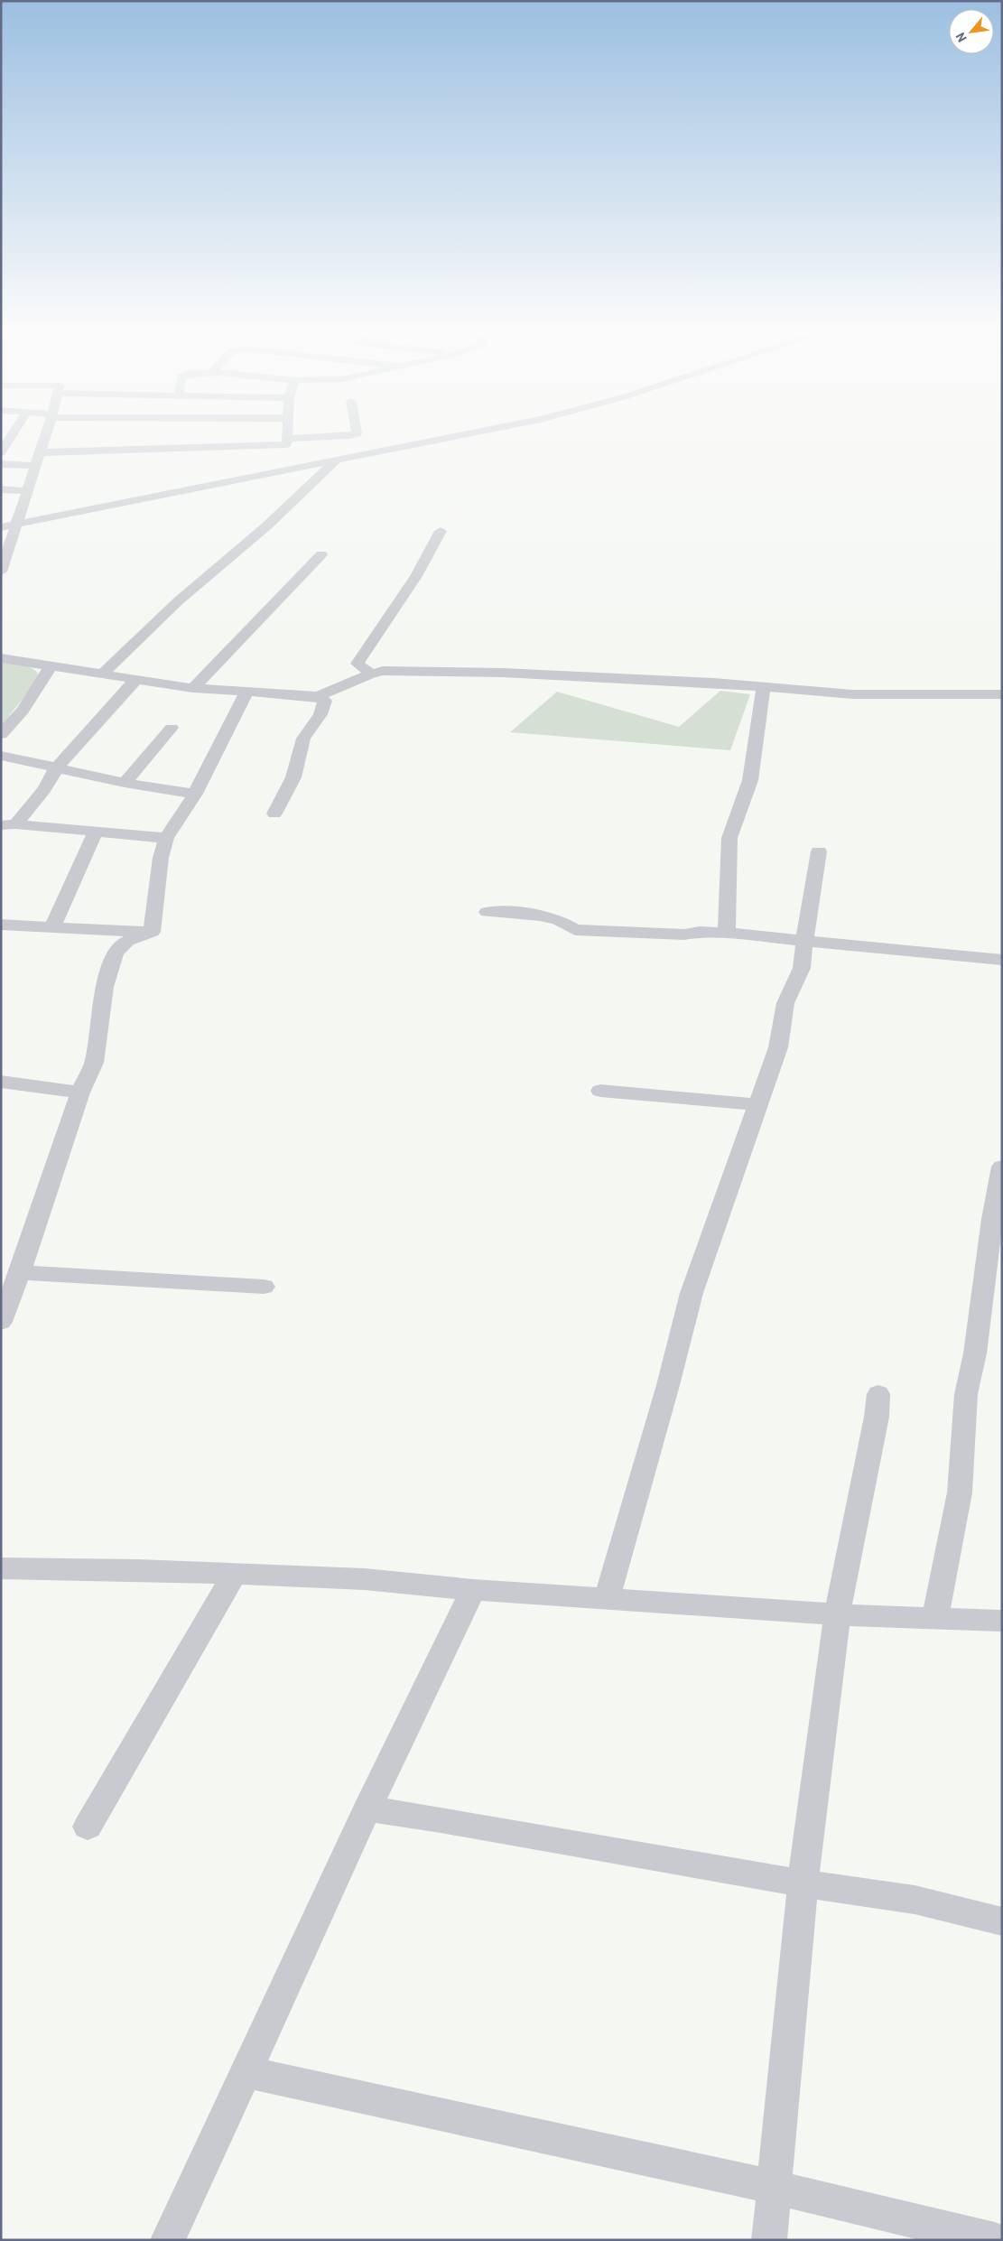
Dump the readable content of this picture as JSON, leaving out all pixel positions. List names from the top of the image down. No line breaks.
{"north":"bottom left"}
